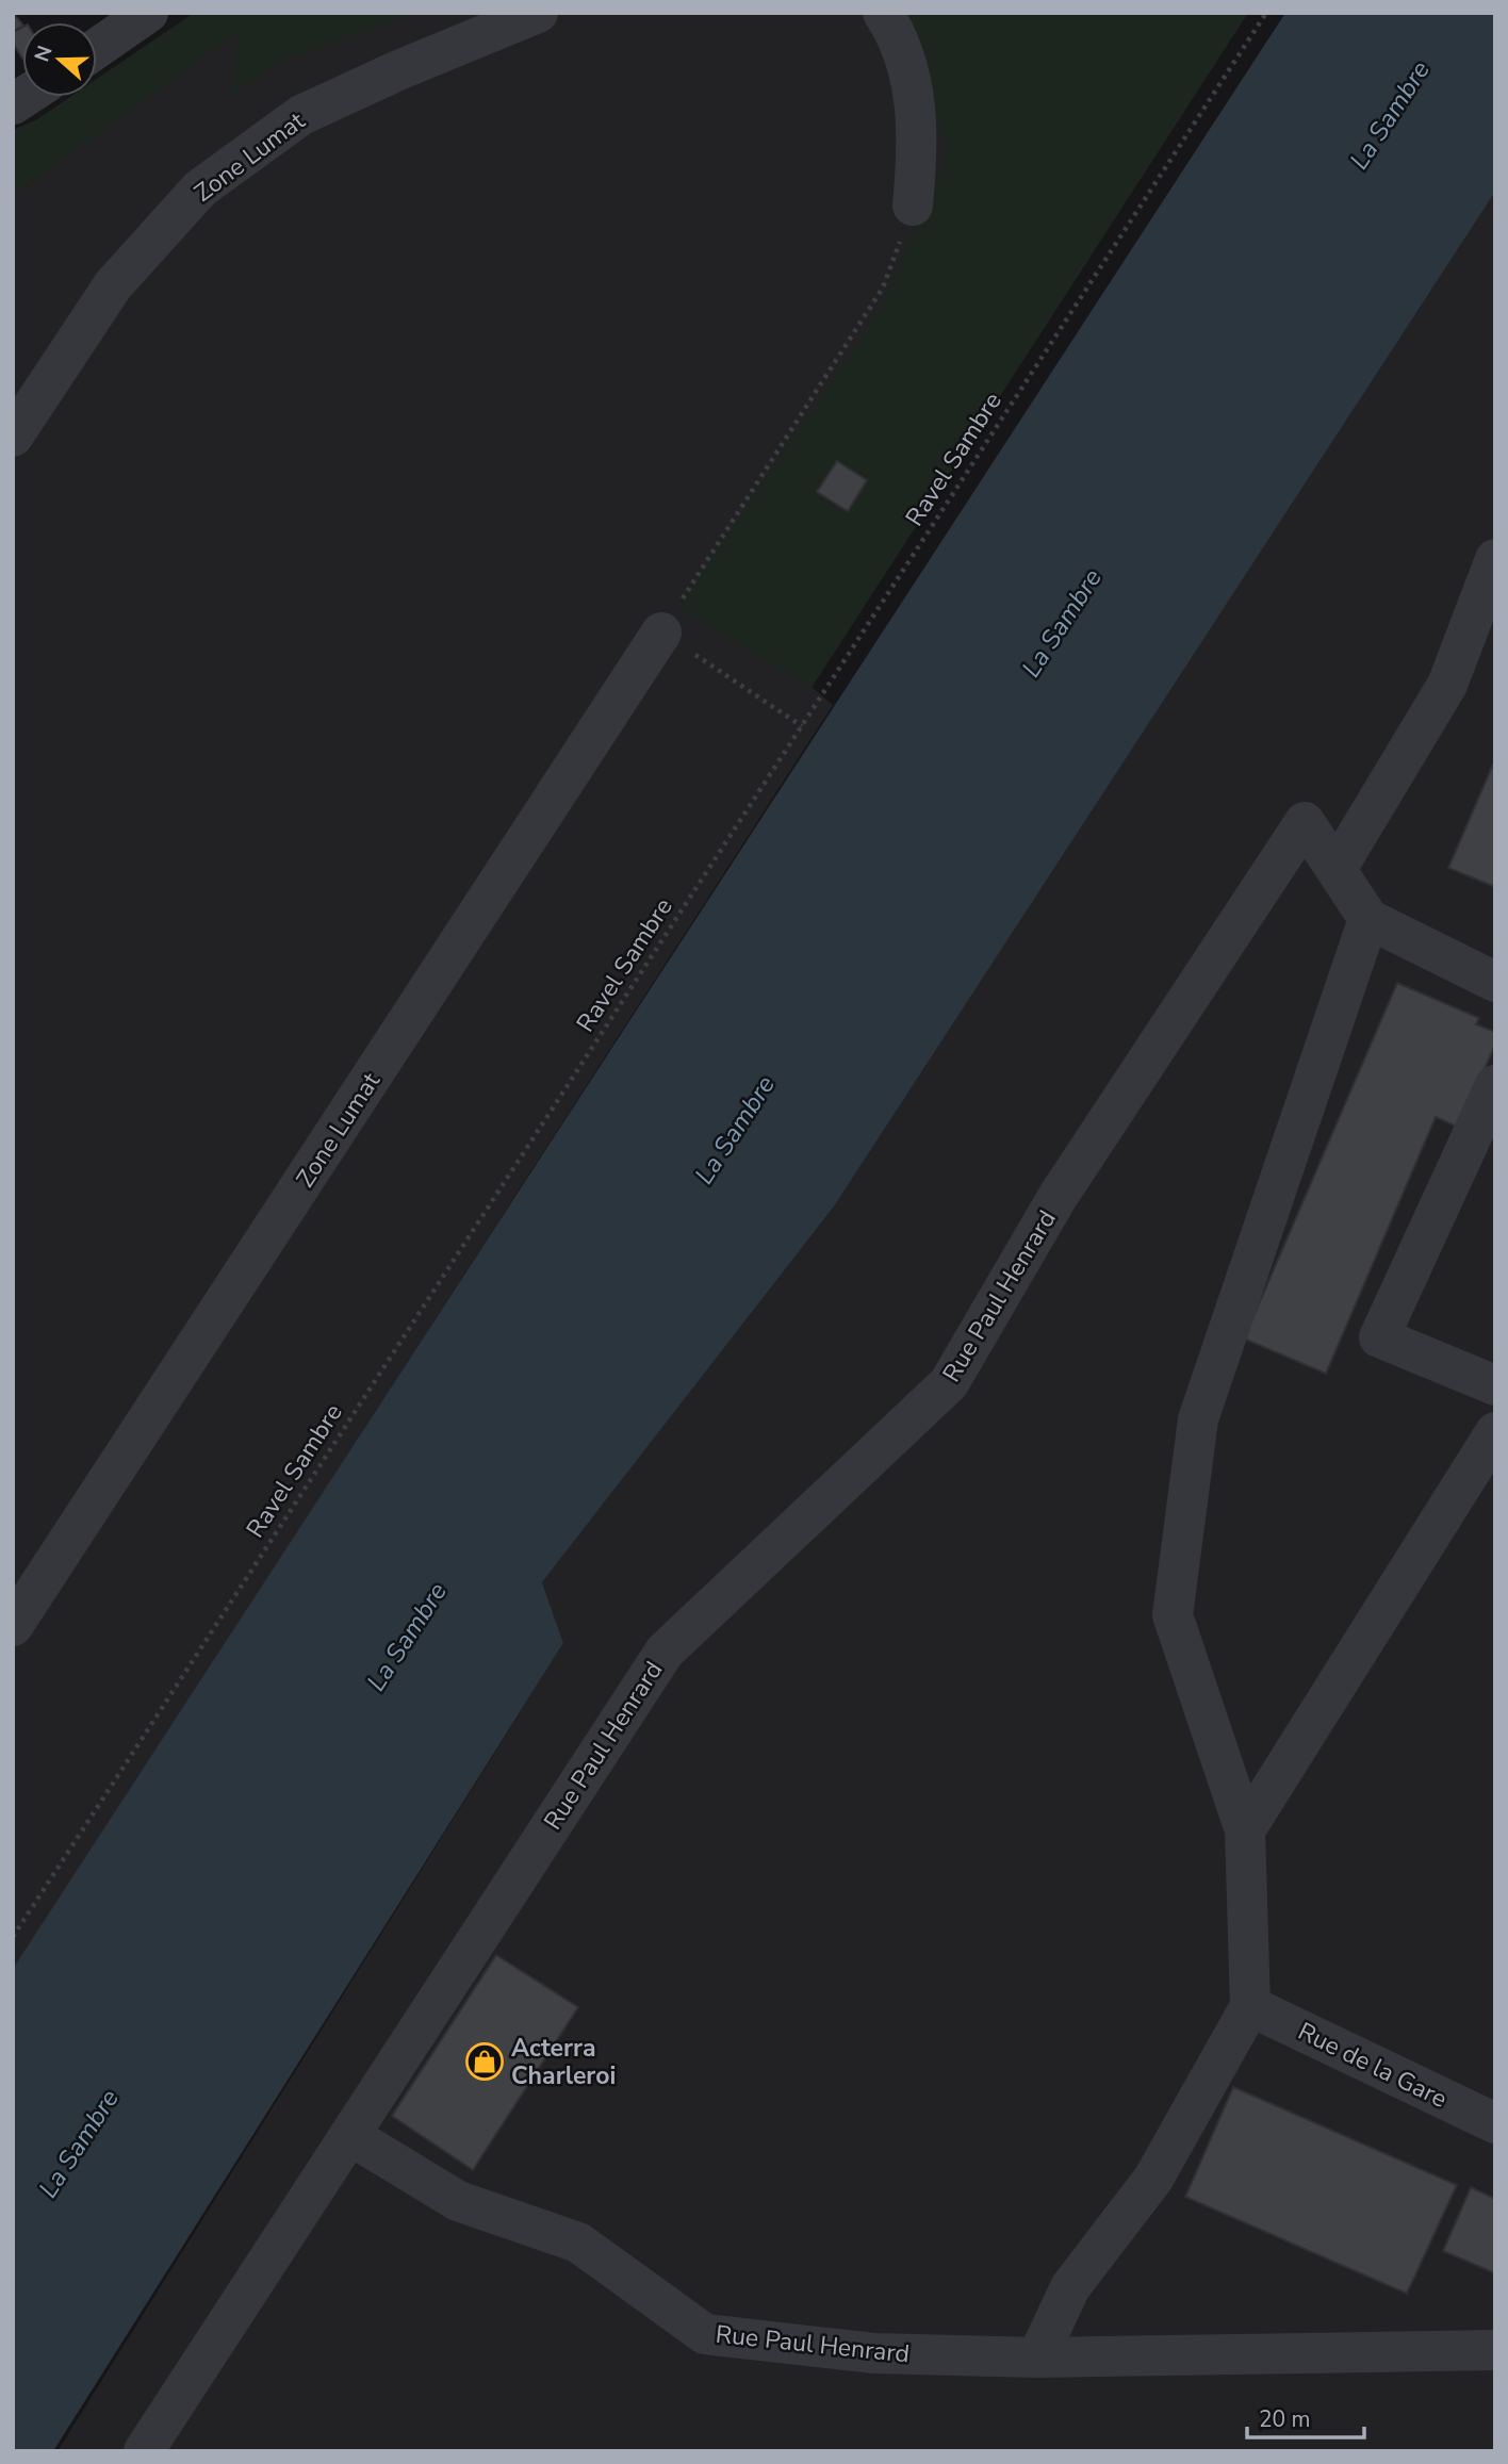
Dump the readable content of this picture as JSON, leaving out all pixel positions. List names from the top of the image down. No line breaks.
{"streets":{"street":["Zone Lumat","Rue Paul Henrard","Rue de la Gare"],"path":["Ravel Sambre"]},"water":["La Sambre"],"places":{"shop":["Acterra Charleroi"]},"scale_bar":"20 m","north":"left"}
